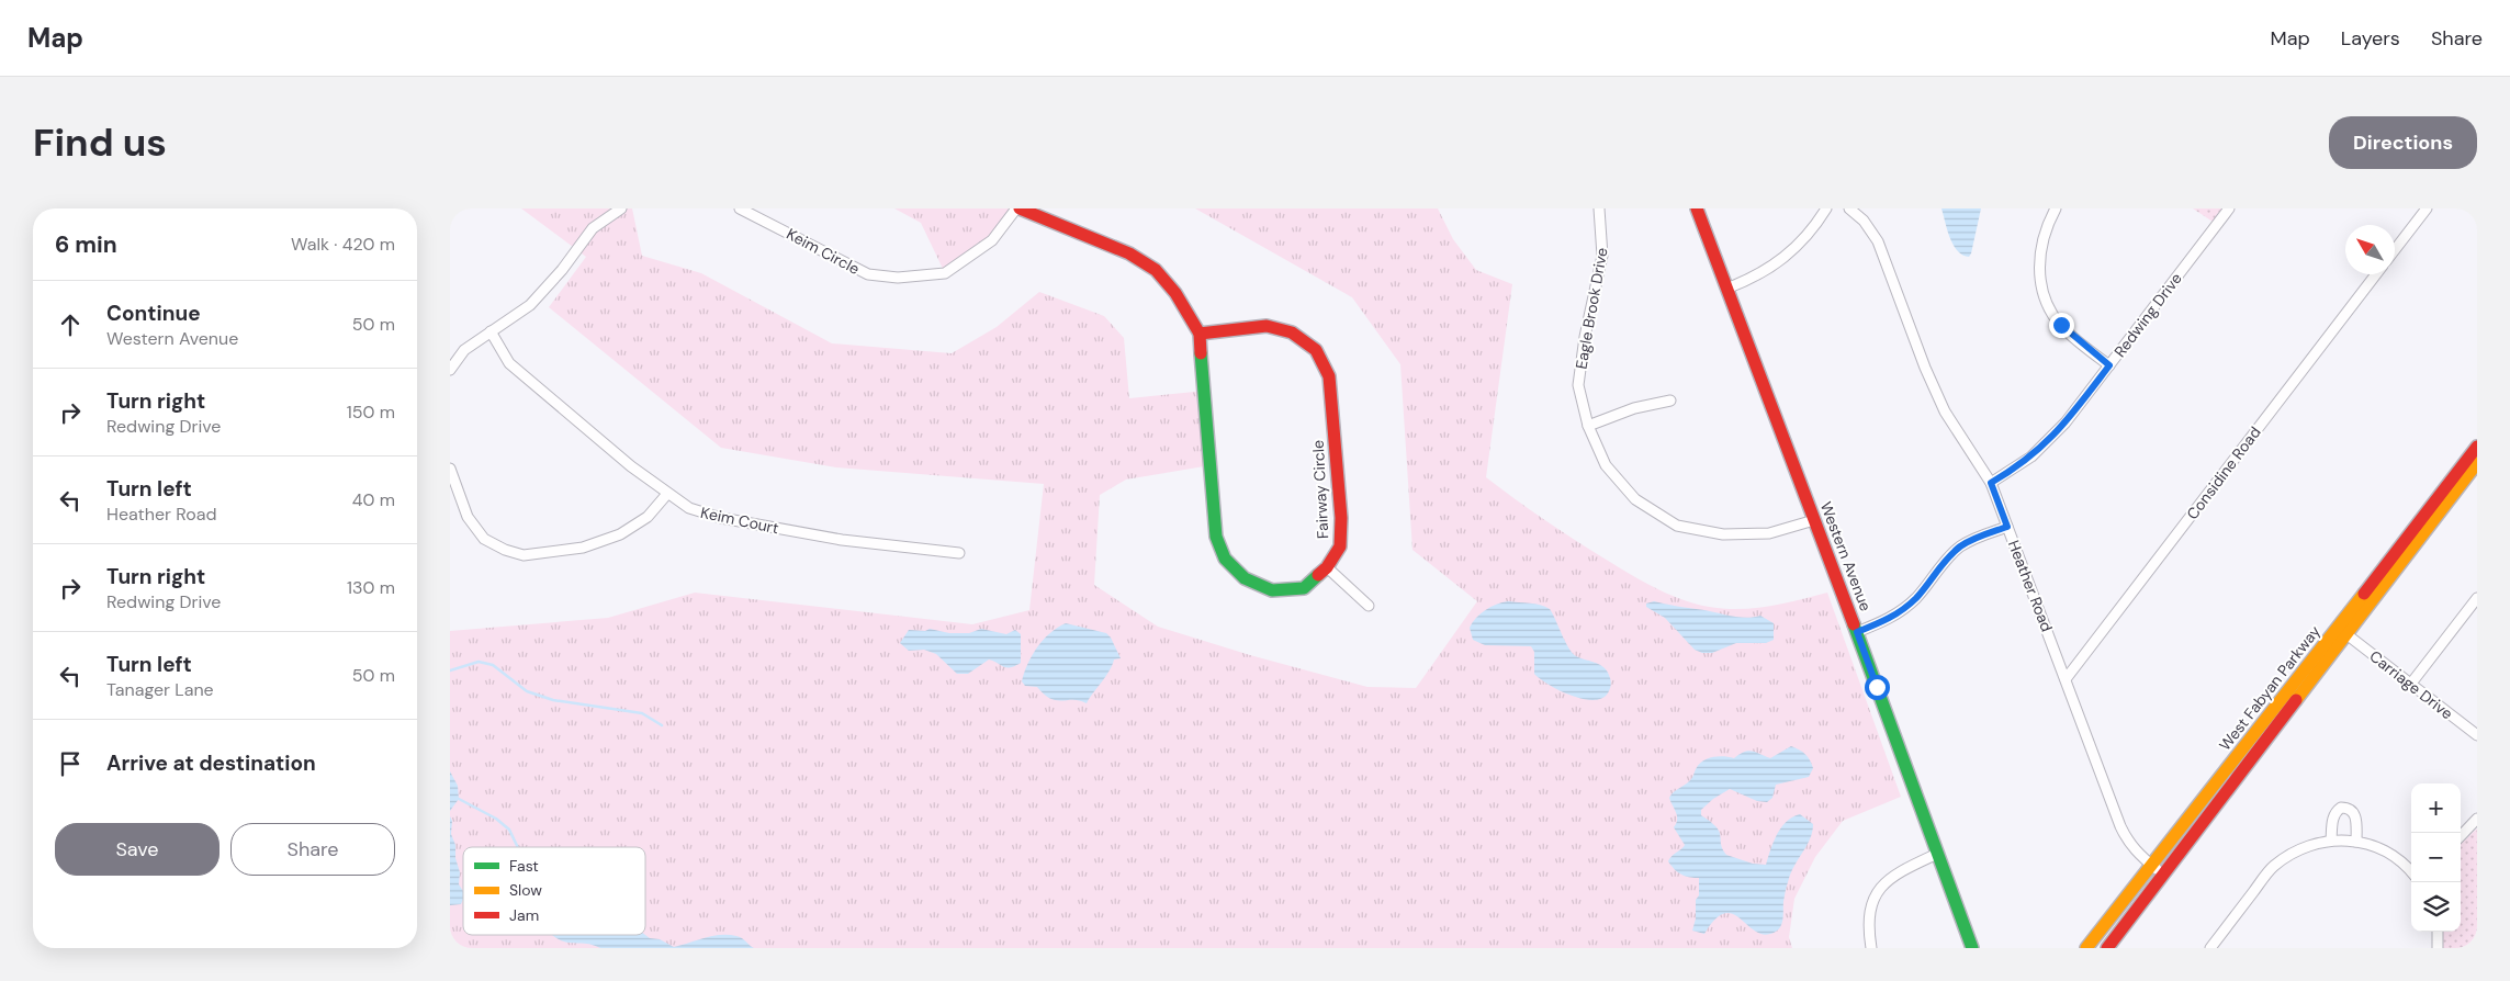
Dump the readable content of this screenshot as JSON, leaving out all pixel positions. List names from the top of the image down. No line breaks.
{"streets":{"street":["Keim Circle","Eagle Brook Drive","Redwing Drive","Considine Road","Fairway Circle","Keim Court","Western Avenue","Heather Road","Carriage Drive","West Fabyan Parkway"]},"crossings":[["Keim Circle","Fairway Circle"],["Eagle Brook Drive","Western Avenue"],["Redwing Drive","Heather Road"],["Considine Road","Heather Road"],["Heather Road","West Fabyan Parkway"],["Carriage Drive","West Fabyan Parkway"]],"legend":["Fast","Slow","Jam"],"north":"top left","page":{"header":"Map","nav":["Map","Layers","Share"],"buttons":["Directions",["Save","Share"]],"title":"Find us","heading":["6 min","Walk · 420 m"],"list":[["Continue","Western Avenue","50 m"],["Turn right","Redwing Drive","150 m"],["Turn left","Heather Road","40 m"],["Turn right","Redwing Drive","130 m"],["Turn left","Tanager Lane","50 m"],"Arrive at destination"],"map_buttons":["+","−"]}}
